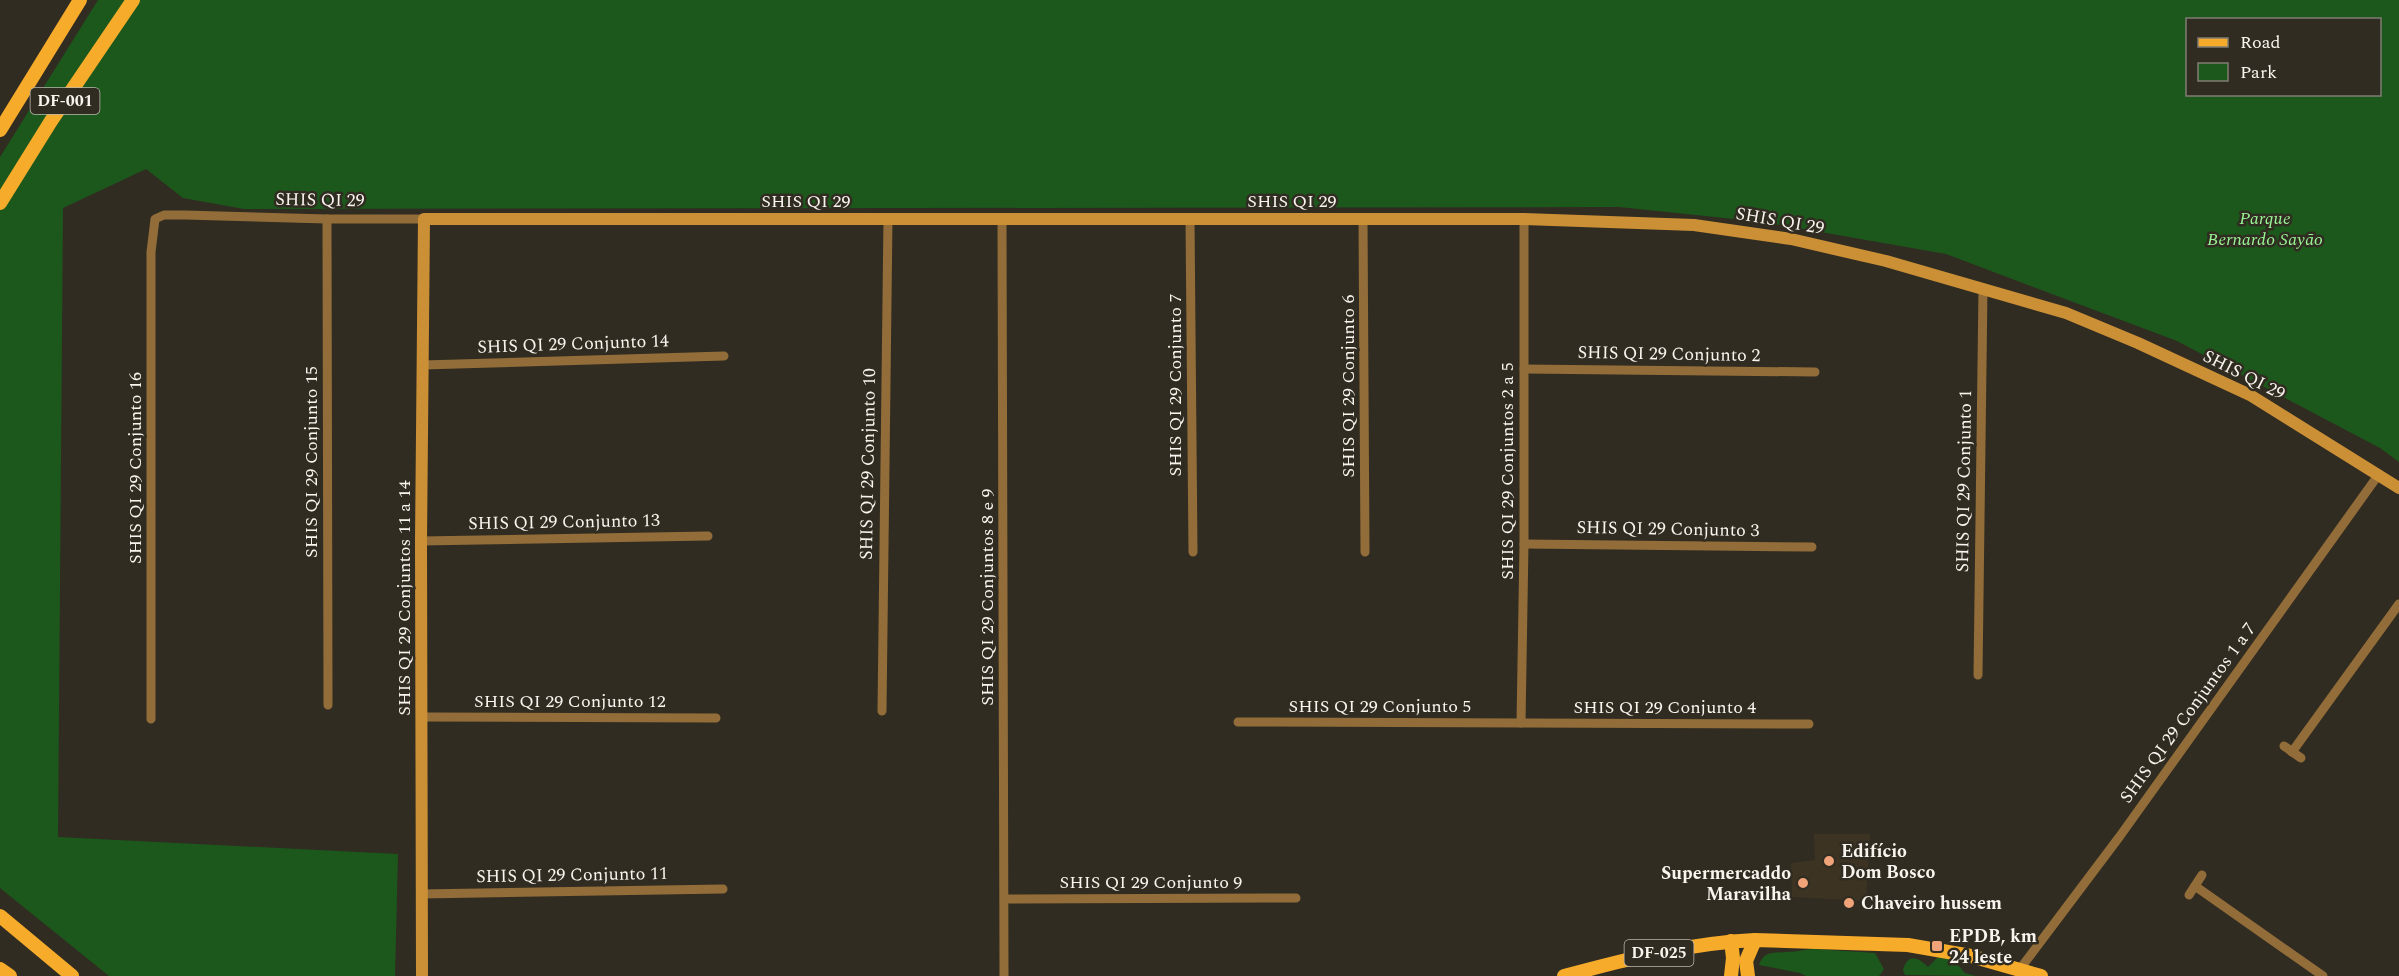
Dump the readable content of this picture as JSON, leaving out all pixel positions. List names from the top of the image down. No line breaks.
{"streets":{"main road":["DF-001","DF-025"],"street":["SHIS QI 29","SHIS QI 29 Conjunto 14","SHIS QI 29 Conjunto 2","SHIS QI 29 Conjunto 7","SHIS QI 29 Conjunto 6","SHIS QI 29 Conjunto 15","SHIS QI 29 Conjunto 10","SHIS QI 29 Conjunto 16","SHIS QI 29 Conjuntos 2 a 5","SHIS QI 29 Conjunto 1","SHIS QI 29 Conjunto 13","SHIS QI 29 Conjunto 3","SHIS QI 29 Conjuntos 8 e 9","SHIS QI 29 Conjuntos 11 a 14","SHIS QI 29 Conjunto 12","SHIS QI 29 Conjunto 5","SHIS QI 29 Conjunto 4","SHIS QI 29 Conjuntos 1 a 7","SHIS QI 29 Conjunto 11","SHIS QI 29 Conjunto 9"]},"crossings":[["SHIS QI 29","SHIS QI 29 Conjunto 7"],["SHIS QI 29","SHIS QI 29 Conjunto 6"],["SHIS QI 29","SHIS QI 29 Conjunto 15"],["SHIS QI 29","SHIS QI 29 Conjunto 10"],["SHIS QI 29","SHIS QI 29 Conjunto 16"],["SHIS QI 29","SHIS QI 29 Conjuntos 2 a 5"],["SHIS QI 29","SHIS QI 29 Conjunto 1"],["SHIS QI 29","SHIS QI 29 Conjuntos 8 e 9"],["SHIS QI 29","SHIS QI 29 Conjuntos 11 a 14"],["SHIS QI 29","SHIS QI 29 Conjuntos 1 a 7"],["SHIS QI 29 Conjunto 14","SHIS QI 29 Conjuntos 11 a 14"],["SHIS QI 29 Conjunto 2","SHIS QI 29 Conjuntos 2 a 5"],["SHIS QI 29 Conjuntos 2 a 5","SHIS QI 29 Conjunto 3"],["SHIS QI 29 Conjuntos 2 a 5","SHIS QI 29 Conjunto 5"],["SHIS QI 29 Conjuntos 2 a 5","SHIS QI 29 Conjunto 4"],["SHIS QI 29 Conjunto 13","SHIS QI 29 Conjuntos 11 a 14"],["SHIS QI 29 Conjuntos 8 e 9","SHIS QI 29 Conjunto 9"],["SHIS QI 29 Conjuntos 11 a 14","SHIS QI 29 Conjunto 12"],["SHIS QI 29 Conjuntos 11 a 14","SHIS QI 29 Conjunto 11"],["SHIS QI 29 Conjunto 5","SHIS QI 29 Conjunto 4"],["SHIS QI 29 Conjuntos 1 a 7","DF-025"]],"parks":["Parque Bernardo Sayão"],"places":{"other":["Edifício Dom Bosco","Supermercaddo Maravilha","Chaveiro hussem"],"transit":["EPDB, km 24 leste"]},"legend":["Road","Park"]}
